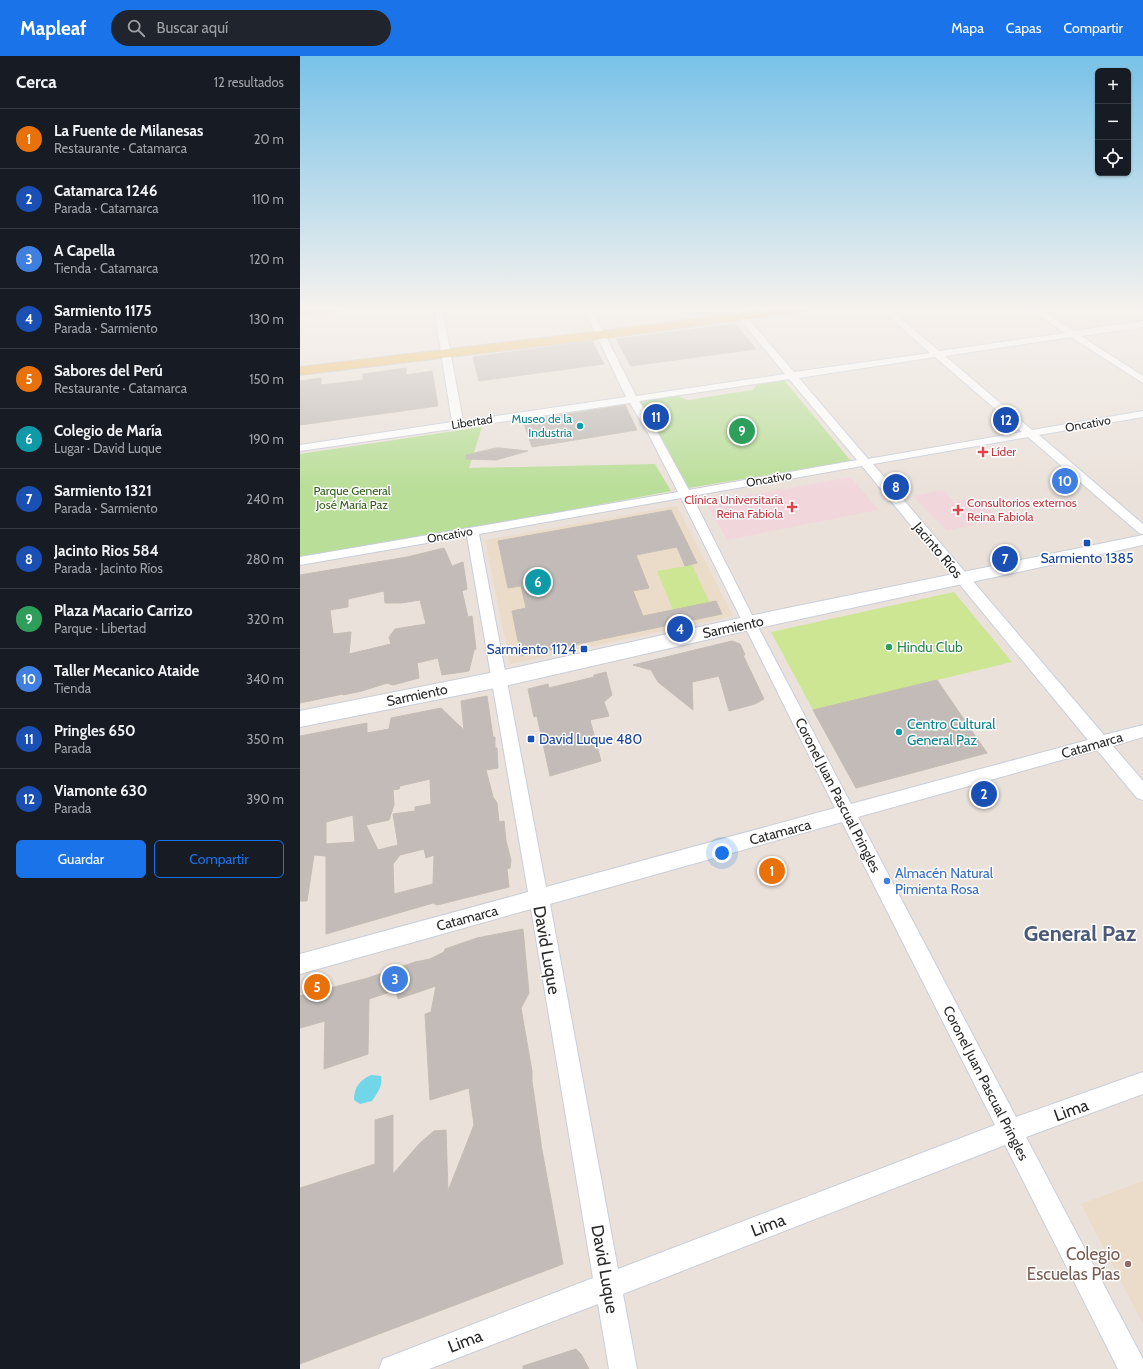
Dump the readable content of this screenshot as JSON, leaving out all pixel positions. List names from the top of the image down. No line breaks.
{"streets":{"main road":["Sarmiento"],"street":["Libertad","Oncativo","Jacinto Ríos","Catamarca","Coronel Juan Pascual Pringles","David Luque","Lima"]},"crossings":[["Libertad","Jacinto Ríos"],["Libertad","Coronel Juan Pascual Pringles"],["Oncativo","Jacinto Ríos"],["Oncativo","Coronel Juan Pascual Pringles"],["Oncativo","David Luque"],["Jacinto Ríos","Sarmiento"],["Jacinto Ríos","Catamarca"],["Sarmiento","Coronel Juan Pascual Pringles"],["Sarmiento","David Luque"],["Catamarca","Coronel Juan Pascual Pringles"],["Catamarca","David Luque"],["Coronel Juan Pascual Pringles","Lima"],["David Luque","Lima"]],"districts":["General Paz"],"parks":["Parque General José María Paz"],"places":{"other":["Museo de la Industria","Hindu Club","Centro Cultural General Paz","Almacén Natural Pimienta Rosa","Colegio Escuelas Pías"],"health":["Líder","Clínica Universitaria Reina Fabiola","Consultorios externos Reina Fabiola"],"transit":["Sarmiento 1385","Sarmiento 1124","David Luque 480"]},"page":{"header":"Mapleaf","search":"Buscar aquí","nav":["Mapa","Capas","Compartir"],"heading":["Cerca","12 resultados"],"map_buttons":["+","−"],"list":[{"mark":"1","name":"La Fuente de Milanesas","note":"Restaurante · Catamarca","value":"20 m"},{"mark":"2","name":"Catamarca 1246","note":"Parada · Catamarca","value":"110 m"},{"mark":"3","name":"A Capella","note":"Tienda · Catamarca","value":"120 m"},{"mark":"4","name":"Sarmiento 1175","note":"Parada · Sarmiento","value":"130 m"},{"mark":"5","name":"Sabores del Perú","note":"Restaurante · Catamarca","value":"150 m"},{"mark":"6","name":"Colegio de María","note":"Lugar · David Luque","value":"190 m"},{"mark":"7","name":"Sarmiento 1321","note":"Parada · Sarmiento","value":"240 m"},{"mark":"8","name":"Jacinto Rios 584","note":"Parada · Jacinto Ríos","value":"280 m"},{"mark":"9","name":"Plaza Macario Carrizo","note":"Parque · Libertad","value":"320 m"},{"mark":"10","name":"Taller Mecanico Ataide","note":"Tienda","value":"340 m"},{"mark":"11","name":"Pringles 650","note":"Parada","value":"350 m"},{"mark":"12","name":"Viamonte 630","note":"Parada","value":"390 m"}],"pins":["11","12","9","10","8","7","6","4","2","1","3","5"],"buttons":["Guardar","Compartir"]}}
